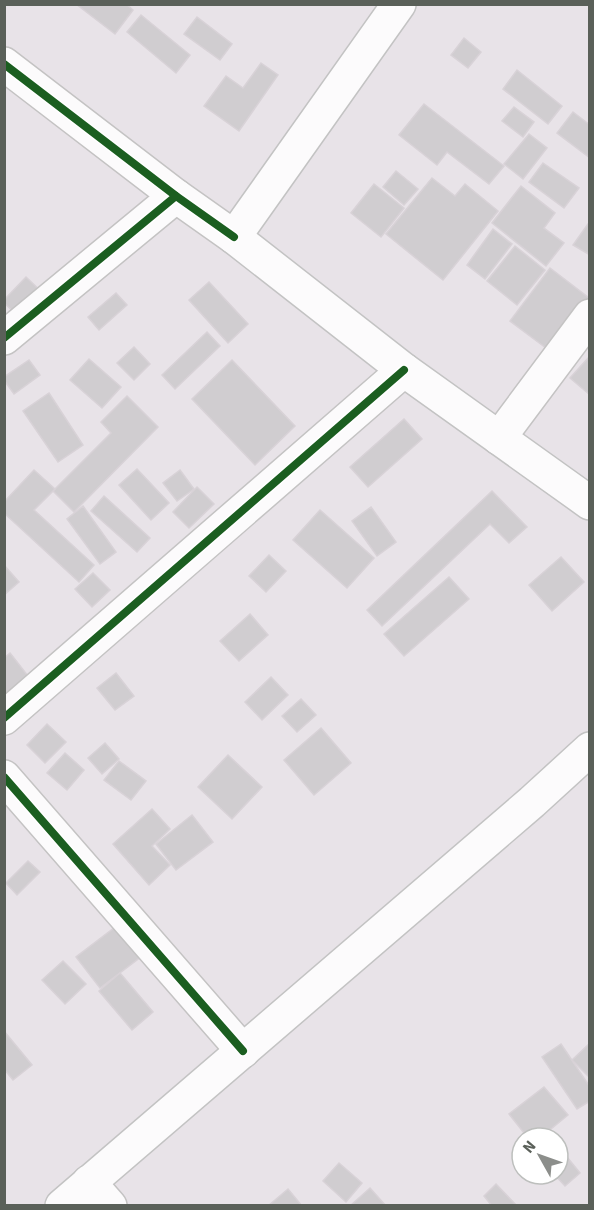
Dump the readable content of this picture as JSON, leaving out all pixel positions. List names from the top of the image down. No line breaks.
{"north":"top left"}
